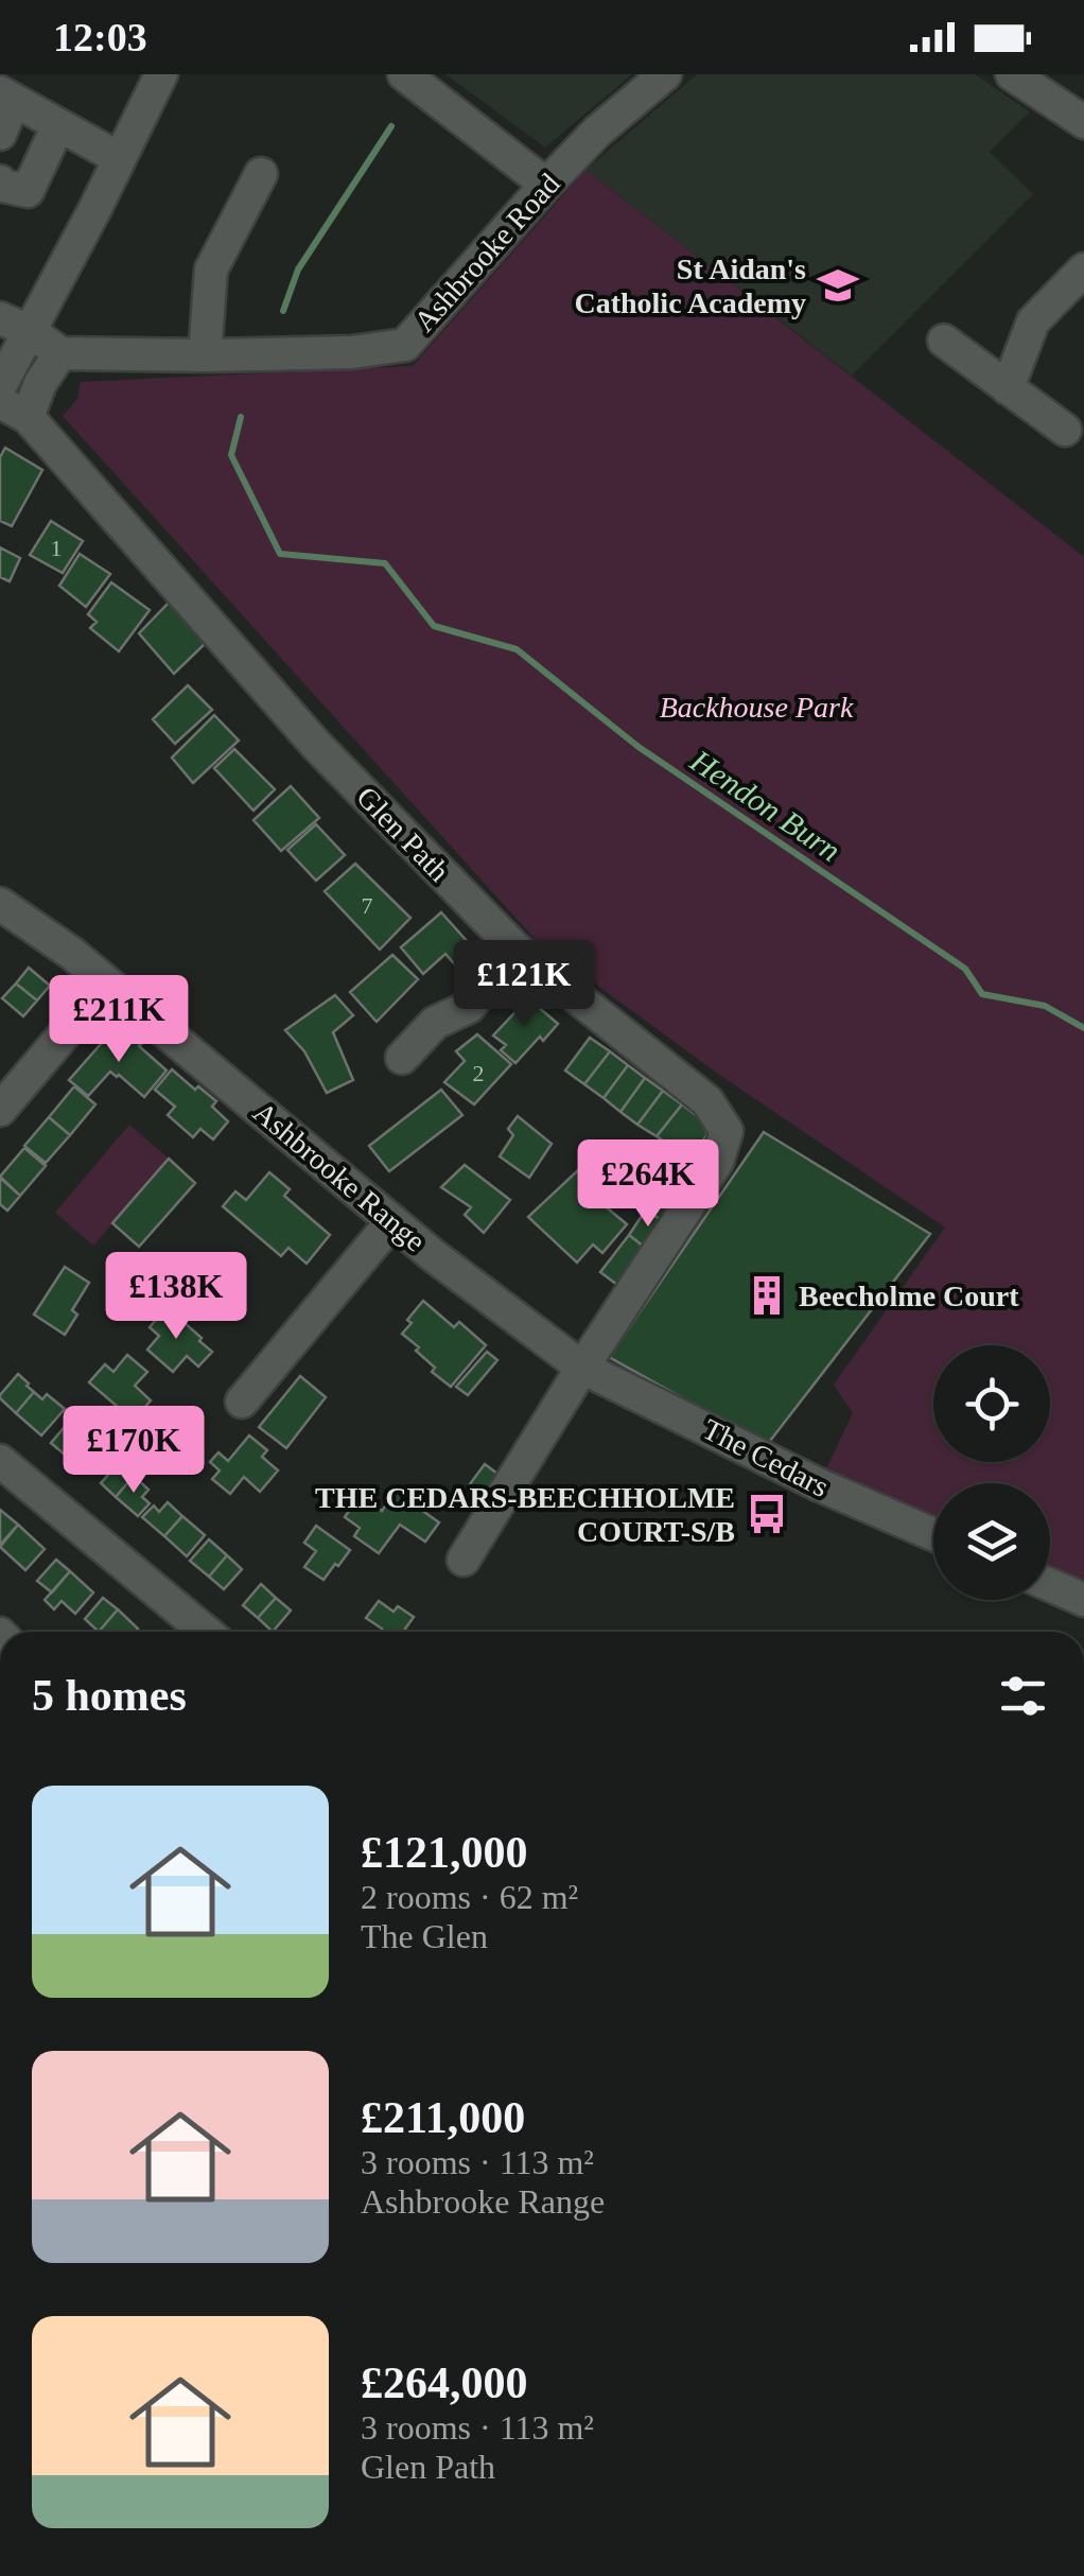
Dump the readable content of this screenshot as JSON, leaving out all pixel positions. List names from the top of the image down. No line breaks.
{"streets":{"street":["Ashbrooke Road","Glen Path","Ashbrooke Range","The Cedars"]},"crossings":[["Glen Path","Ashbrooke Range"],["Glen Path","The Cedars"],["Ashbrooke Range","The Cedars"]],"water":["Hendon Burn"],"parks":["Backhouse Park"],"places":{"school or university":["St Aidan's Catholic Academy"],"building":["Beecholme Court"],"bus stop":["THE CEDARS-BEECHHOLME COURT-S/B"]},"house_numbers":["1","7","2"],"page":{"status":"12:03","price":["£121K","£211K","£264K","£138K","£170K"],"heading":"5 homes","list":[{"name":"£121,000","note":"2 rooms · 62 m² · The Glen"},{"name":"£211,000","note":"3 rooms · 113 m² · Ashbrooke Range"},{"name":"£264,000","note":"3 rooms · 113 m² · Glen Path"}]}}
